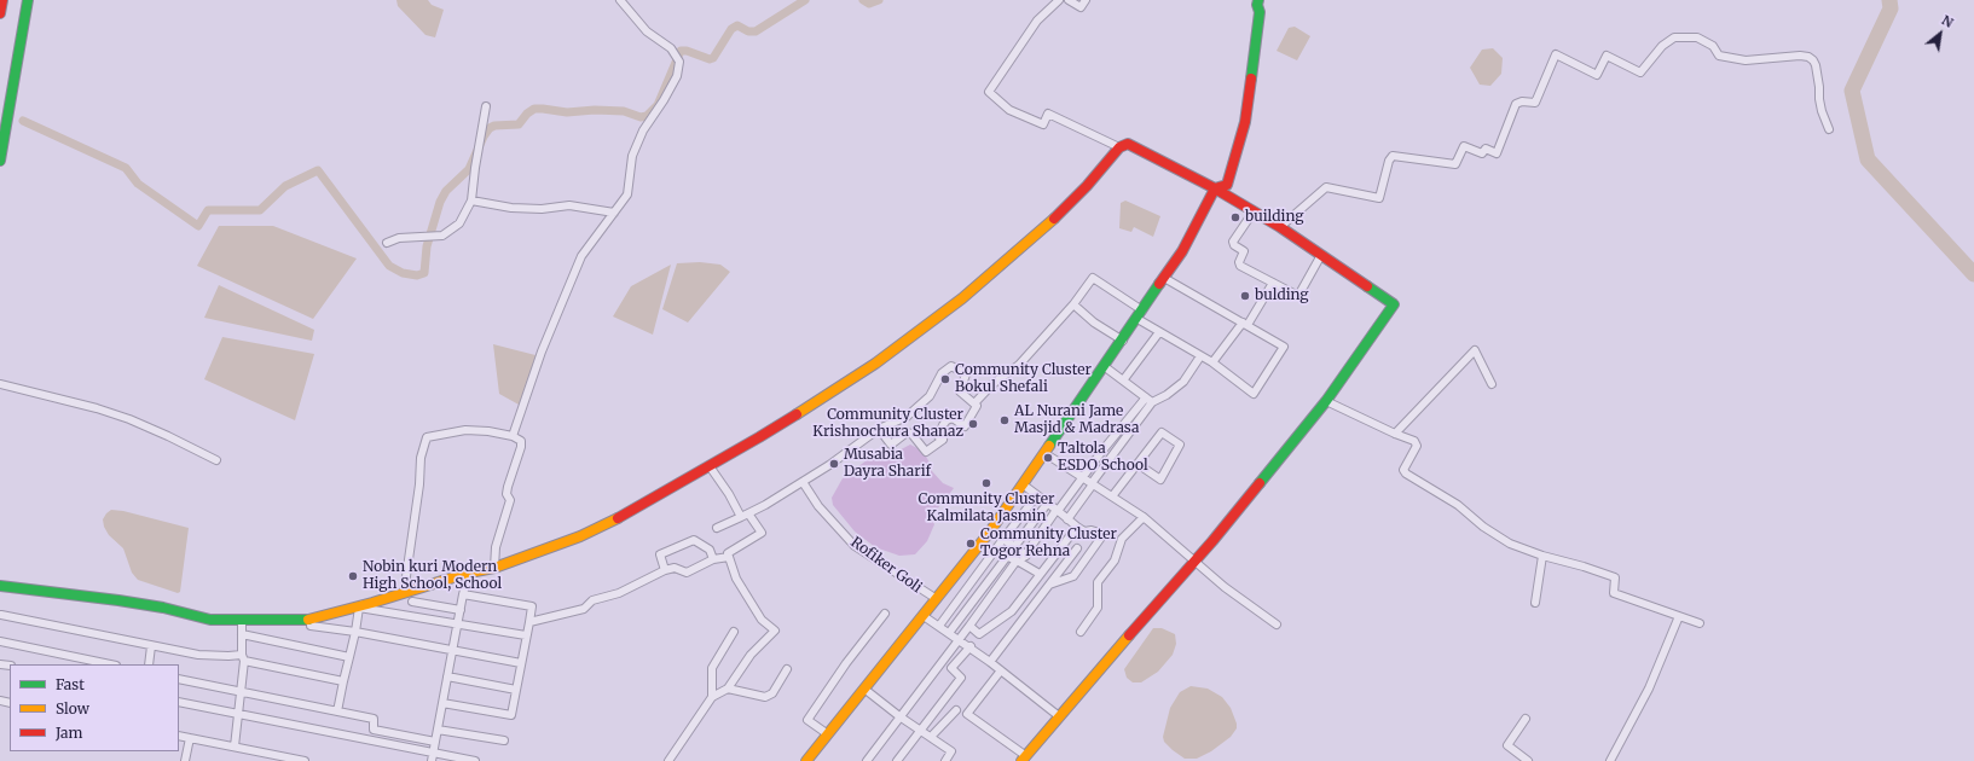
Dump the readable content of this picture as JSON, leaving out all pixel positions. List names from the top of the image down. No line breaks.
{"streets":{"street":["Rofiker Goli"]},"places":["building","bulding","Community Cluster Bokul Shefali","AL Nurani Jame Masjid & Madrasa","Community Cluster Krishnochura Shanaz","Taltola ESDO School","Musabia Dayra Sharif","Community Cluster Kalmilata Jasmin","Community Cluster Togor Rehna","Nobin kuri Modern High School, School"],"legend":["Fast","Slow","Jam"],"north":"top right"}
